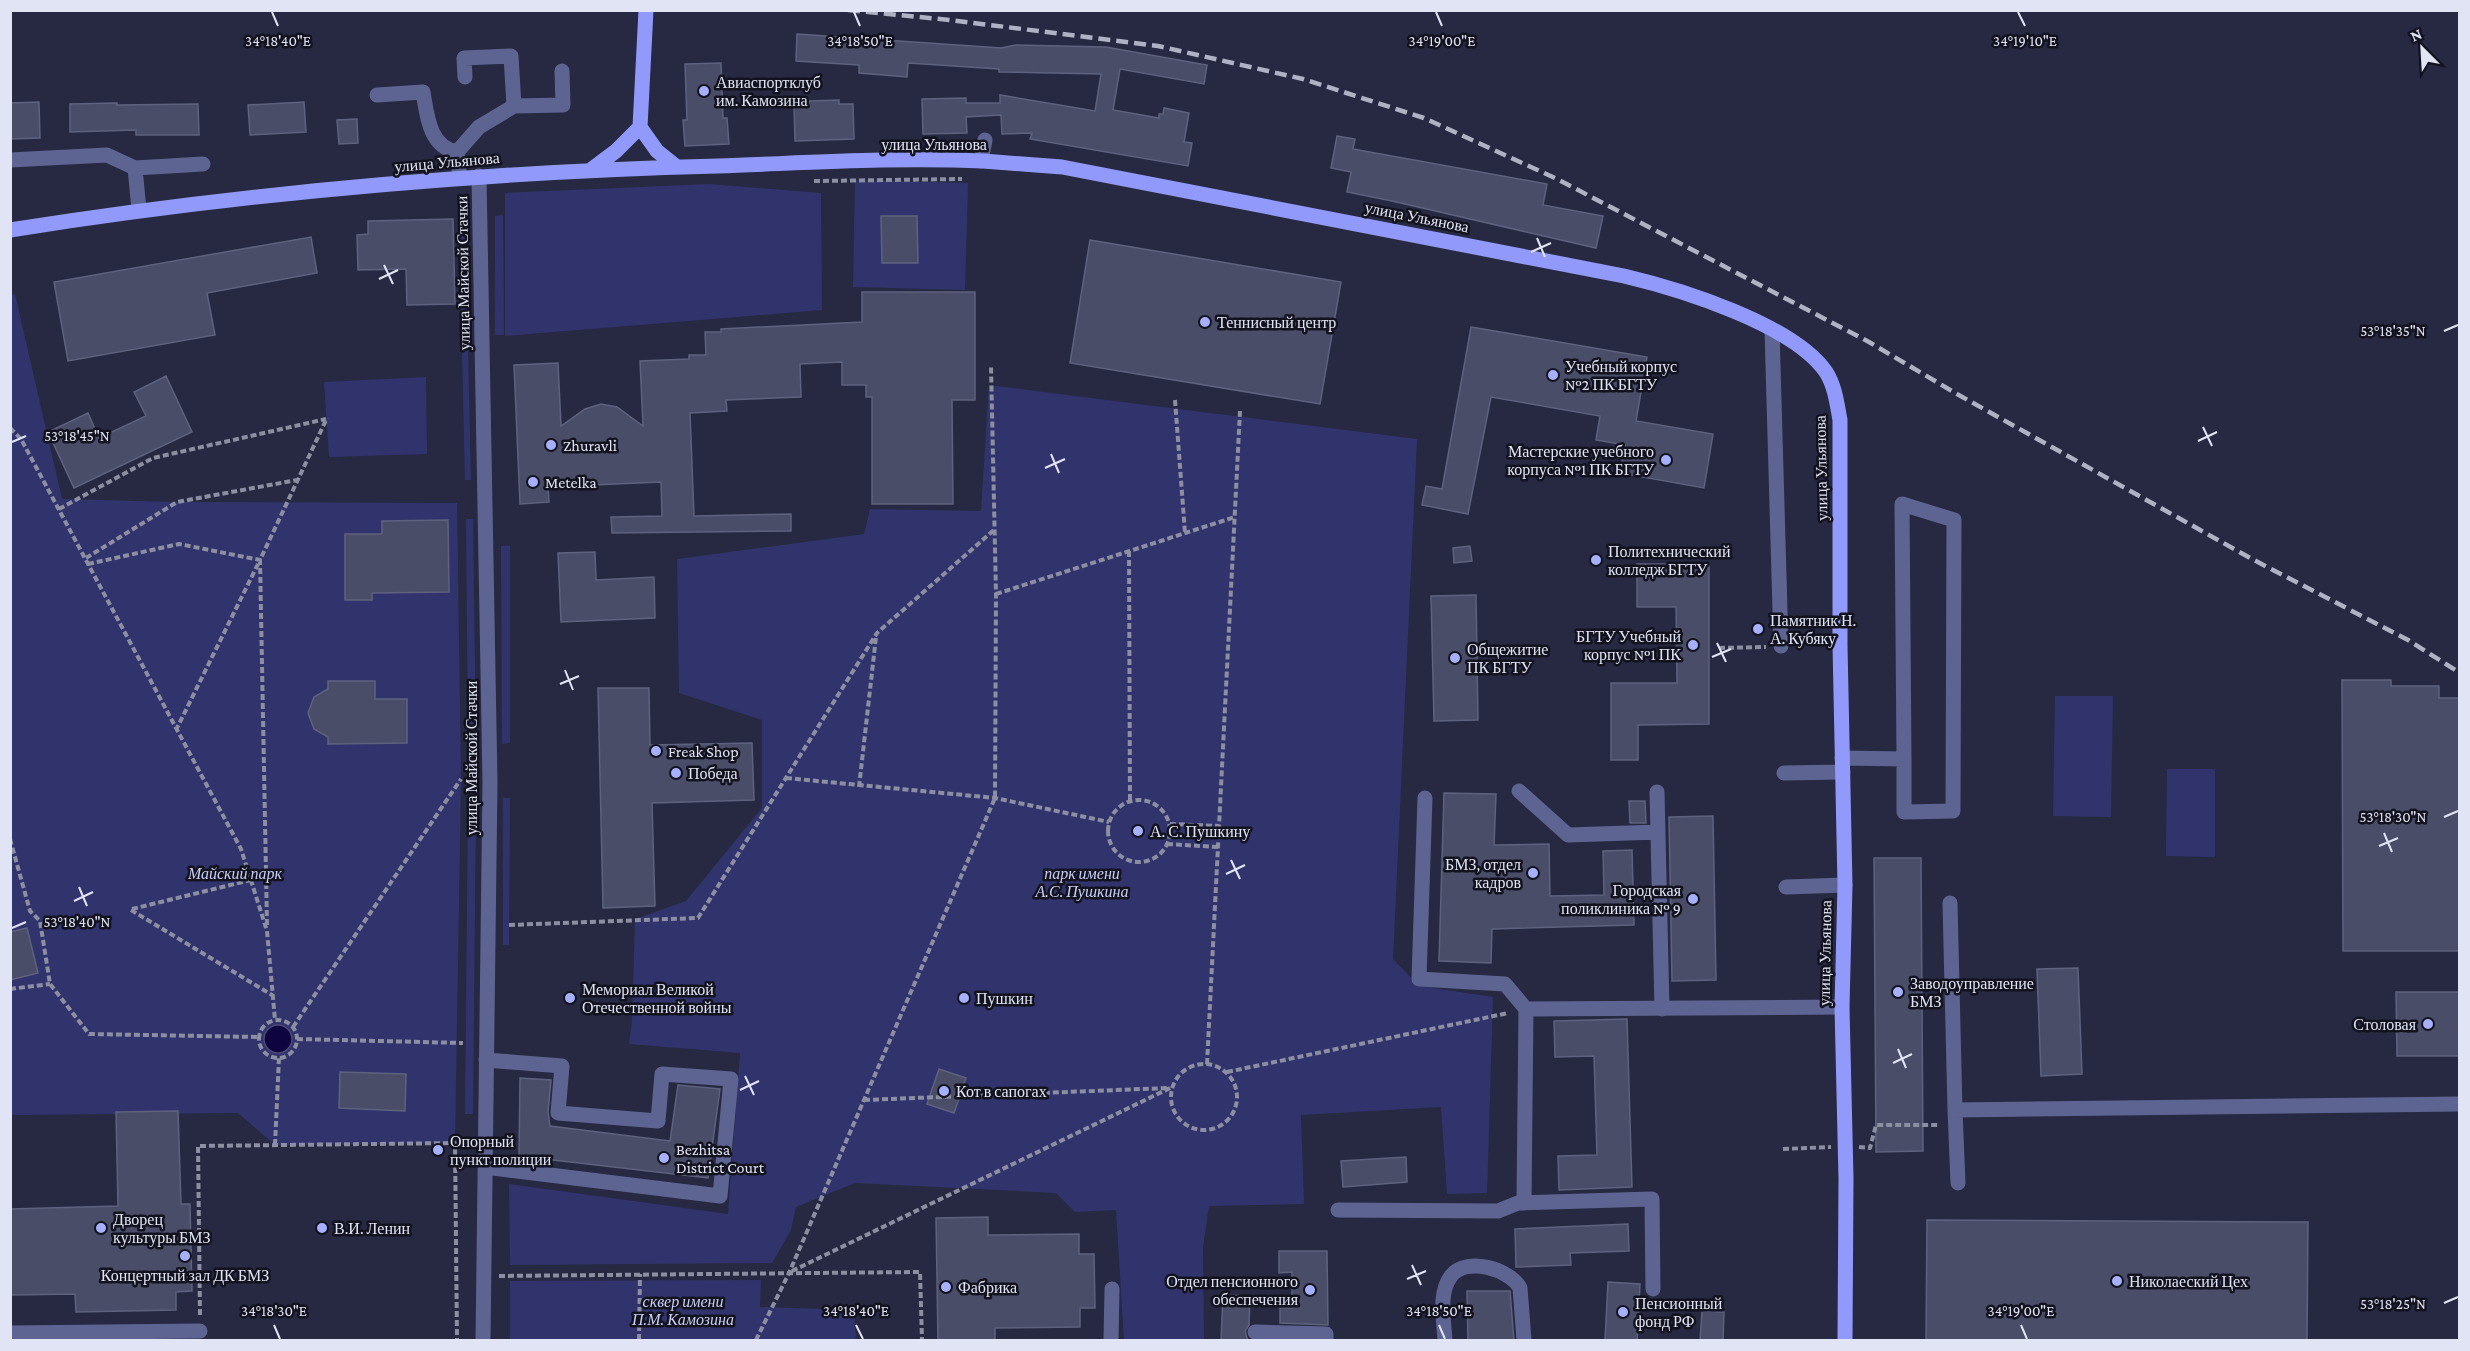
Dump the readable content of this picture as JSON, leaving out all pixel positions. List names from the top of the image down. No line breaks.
{"streets":{"main road":["улица Ульянова"],"street":["улица Майской Стачки"]},"crossings":[["улица Ульянова","улица Майской Стачки"]],"parks":["Майский парк","парк имени А.С. Пушкина","сквер имени П.М. Камозина"],"places":["Авиаспортклуб им. Камозина","Теннисный центр","Учебный корпус №2 ПК БГТУ","Zhuravli","Мастерские учебного корпуса №1 ПК БГТУ","Metelka","Политехнический колледж БГТУ","Памятник Н. А. Кубяку","БГТУ Учебный корпус №1 ПК","Общежитие ПК БГТУ","Freak Shop","Победа","А. С. Пушкину","БМЗ, отдел кадров","Городская поликлиника № 9","Заводоуправление БМЗ","Мемориал Великой Отечественной войны","Пушкин","Столовая","Кот в сапогах","Опорный пункт полиции","Bezhitsa District Court","Дворец культуры БМЗ","В.И. Ленин","Концертный зал ДК БМЗ","Николаеский Цех","Фабрика","Отдел пенсионного обеспечения","Пенсионный фонд РФ"],"north":"top left","coordinates":["34°18'40\"E","34°18'50\"E","34°19'00\"E","34°19'10\"E","53°18'35\"N","53°18'45\"N","53°18'30\"N","53°18'40\"N","53°18'25\"N","34°18'30\"E"]}
